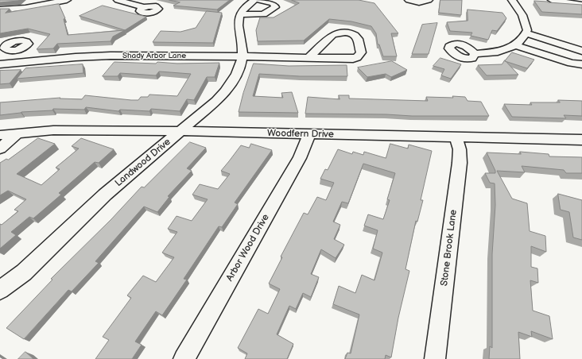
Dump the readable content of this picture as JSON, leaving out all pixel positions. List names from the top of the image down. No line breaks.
{"streets":{"street":["Shady Arbor Lane","Woodfern Drive","Landwood Drive","Arbor Wood Drive","Stone Brook Lane"]},"crossings":[["Shady Arbor Lane","Landwood Drive"],["Woodfern Drive","Landwood Drive"],["Woodfern Drive","Arbor Wood Drive"],["Woodfern Drive","Stone Brook Lane"]]}
